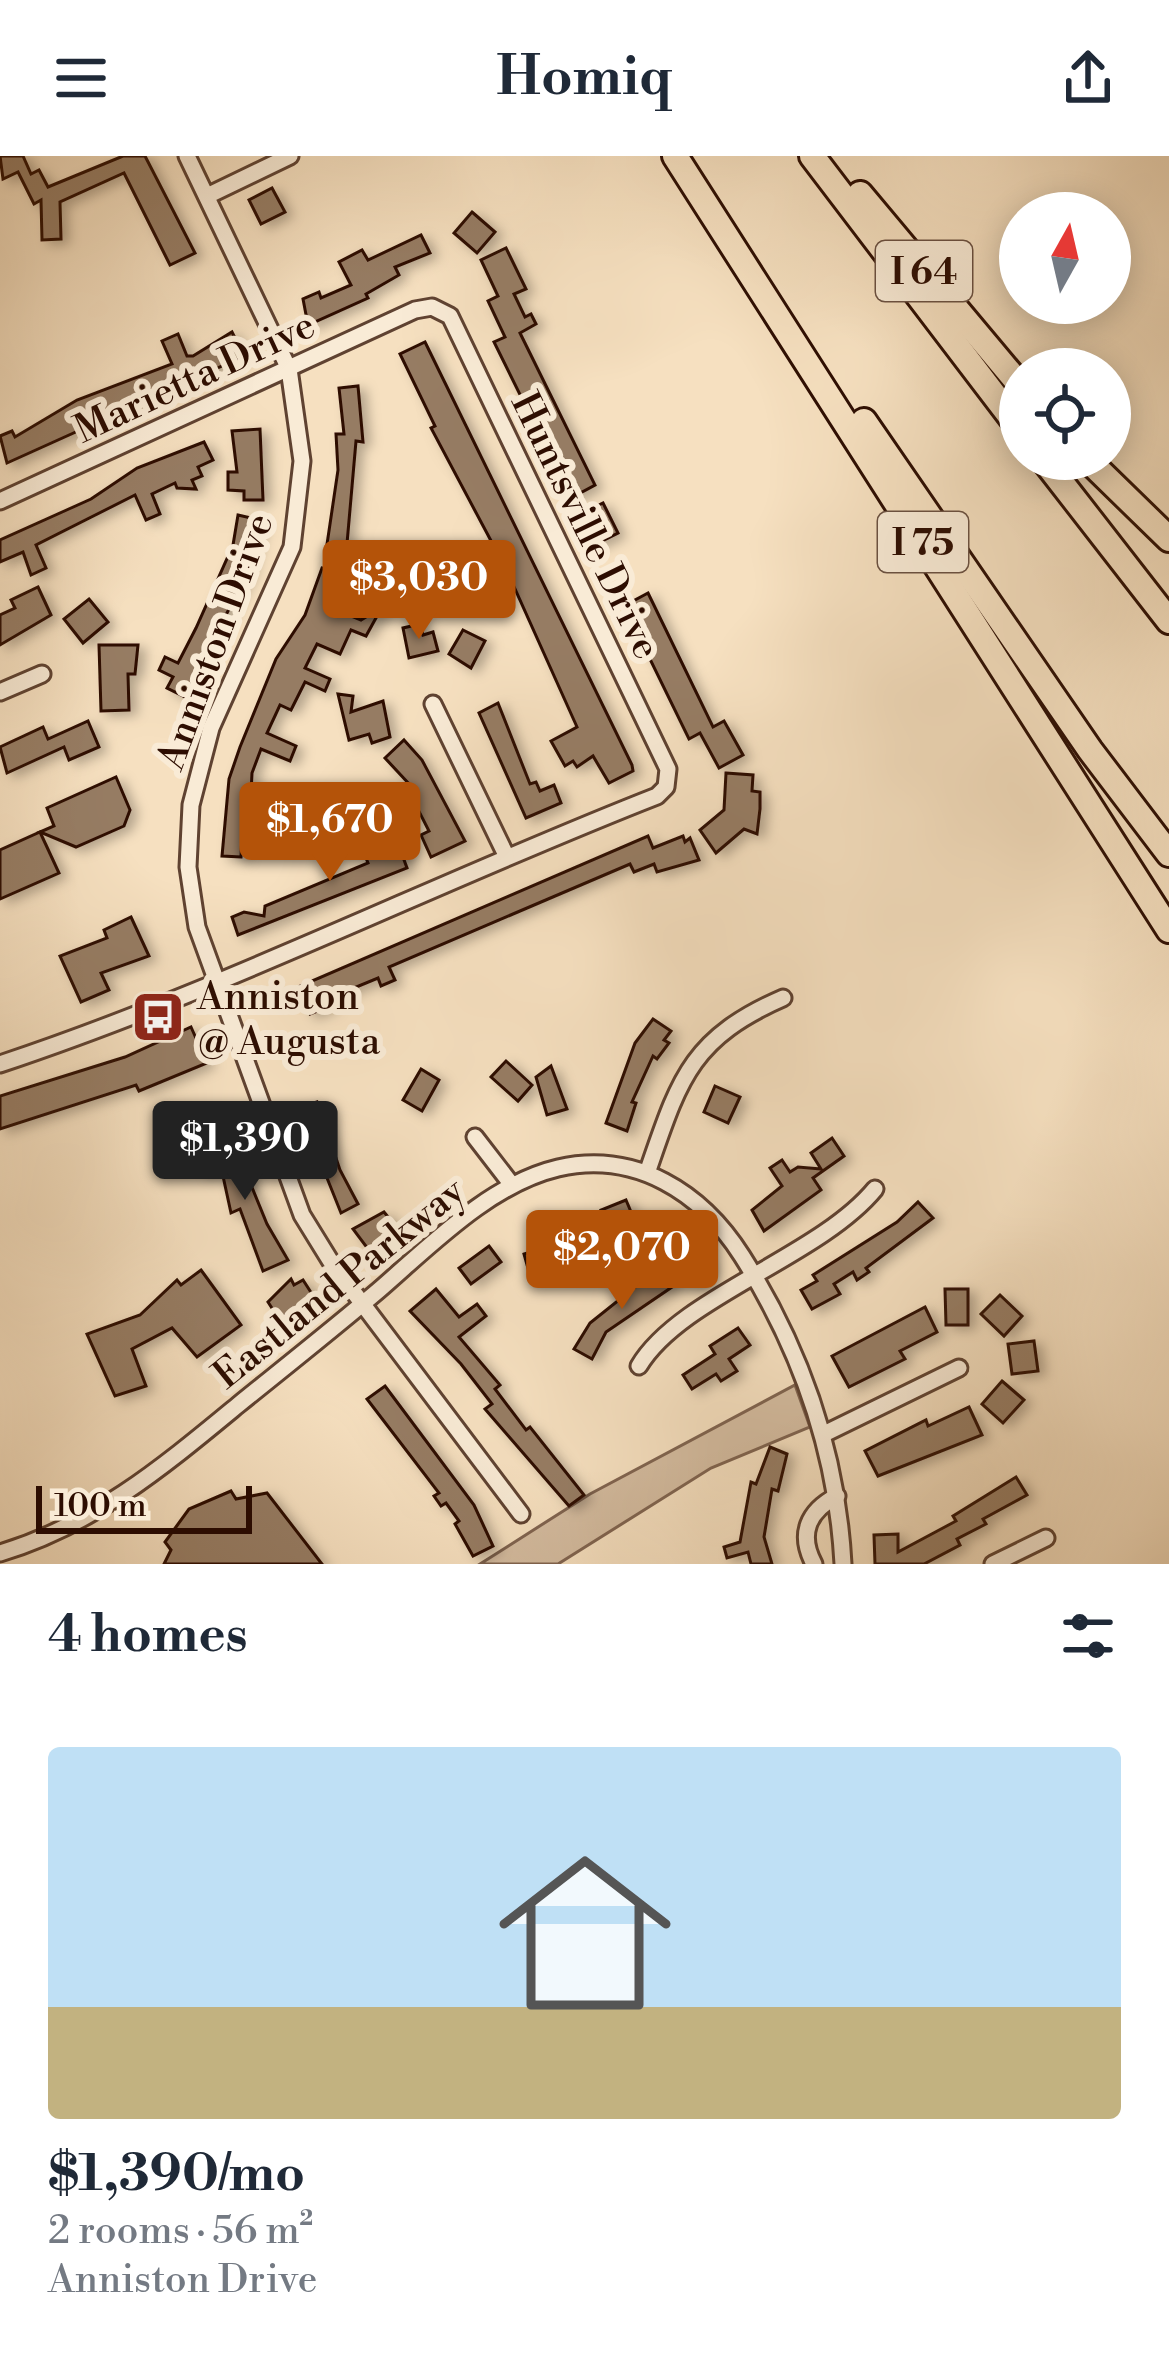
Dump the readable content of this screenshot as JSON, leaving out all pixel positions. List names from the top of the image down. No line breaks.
{"streets":{"highway":["I 64","I 75"],"street":["Marietta Drive","Huntsville Drive","Anniston Drive","Eastland Parkway"]},"crossings":[["Marietta Drive","Huntsville Drive"],["Marietta Drive","Anniston Drive"],["Anniston Drive","Eastland Parkway"]],"places":{"bus stop":["Anniston @ Augusta"]},"scale_bar":"100 m","north":"top","page":{"header":"Homiq","price":["$3,030","$1,670","$1,390","$2,070"],"scale":"100 m","heading":"4 homes","list":[{"name":"$1,390/mo","note":"2 rooms · 56 m² · Anniston Drive"}]}}
